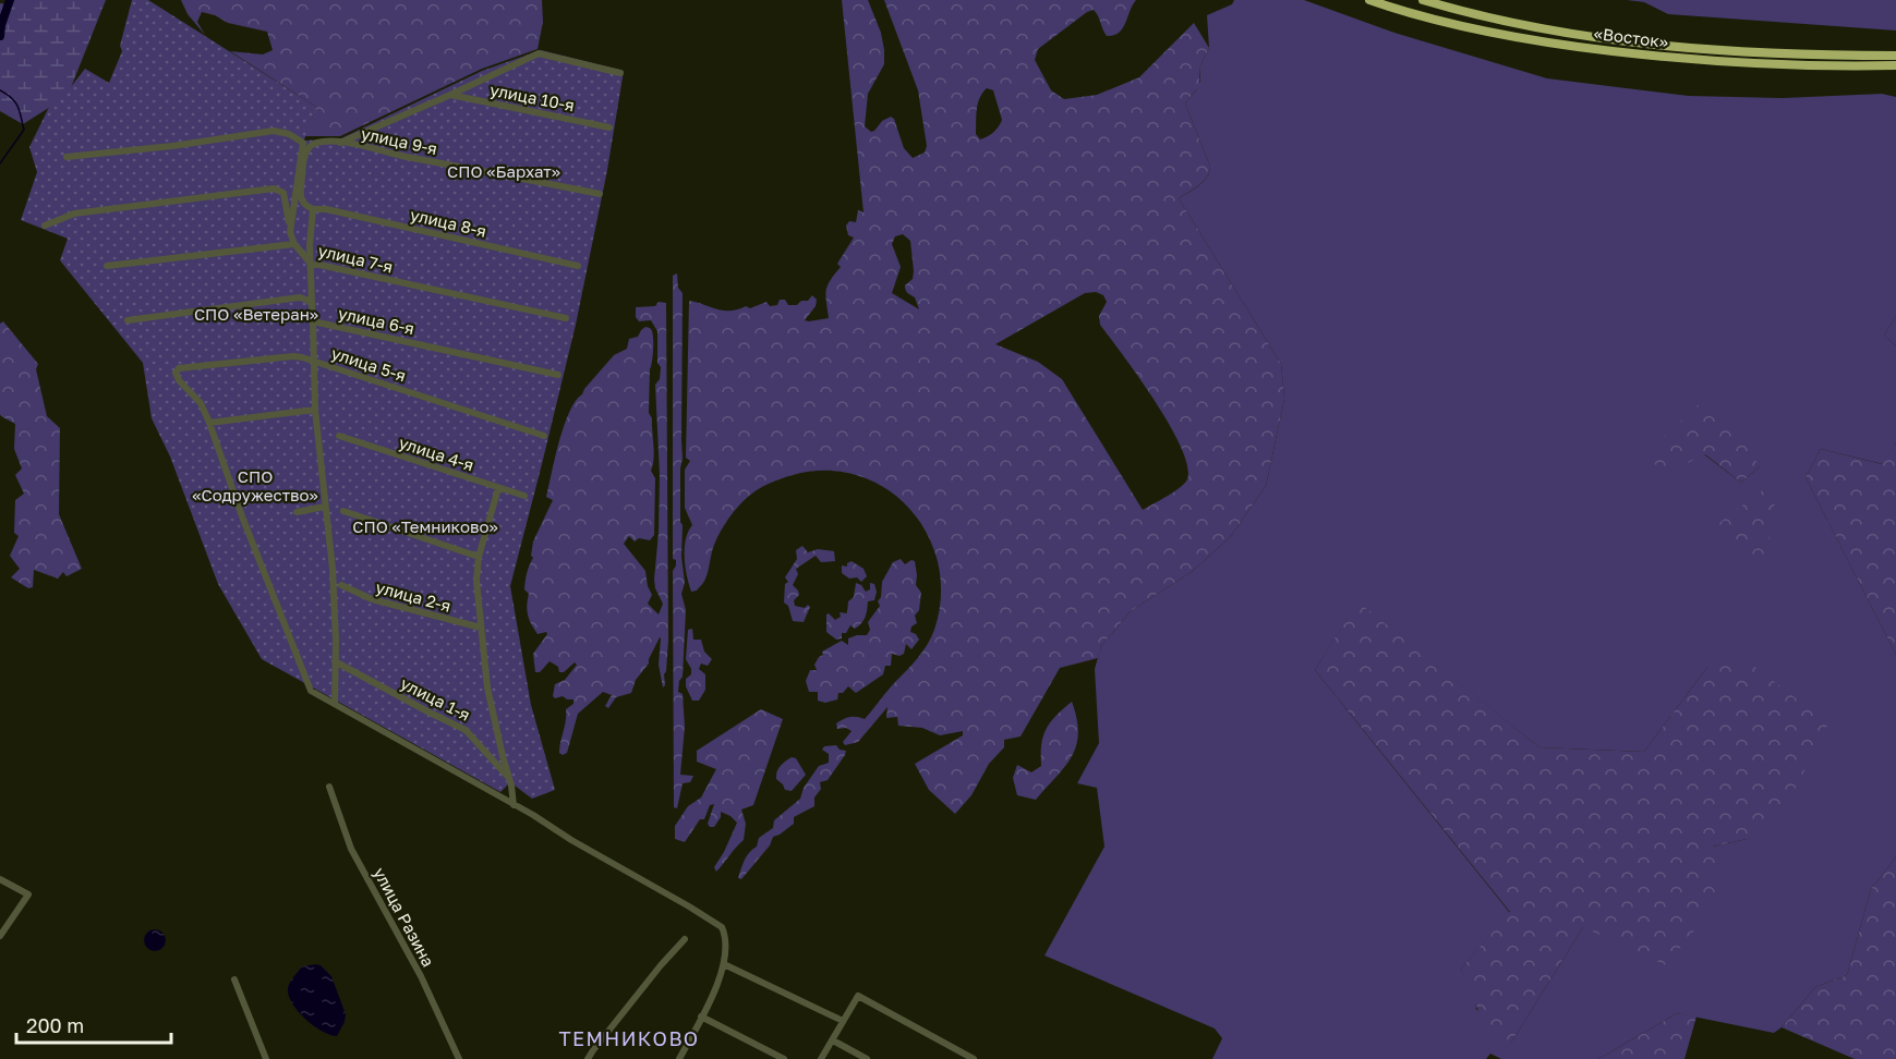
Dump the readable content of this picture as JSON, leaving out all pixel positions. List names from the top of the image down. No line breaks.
{"streets":{"highway":["«Восток»"],"street":["улица 10-я","улица 9-я","улица 8-я","улица 7-я","улица 6-я","улица 5-я","улица 4-я","улица 2-я","улица 1-я","улица Разина"]},"crossings":[["улица 8-я","улица 6-я"],["улица 7-я","улица 6-я"]],"districts":["ТЕМНИКОВО"],"parks":["СПО «Бархат»","СПО «Ветеран»","СПО «Содружество»","СПО «Темниково»"],"scale_bar":"200 m"}
